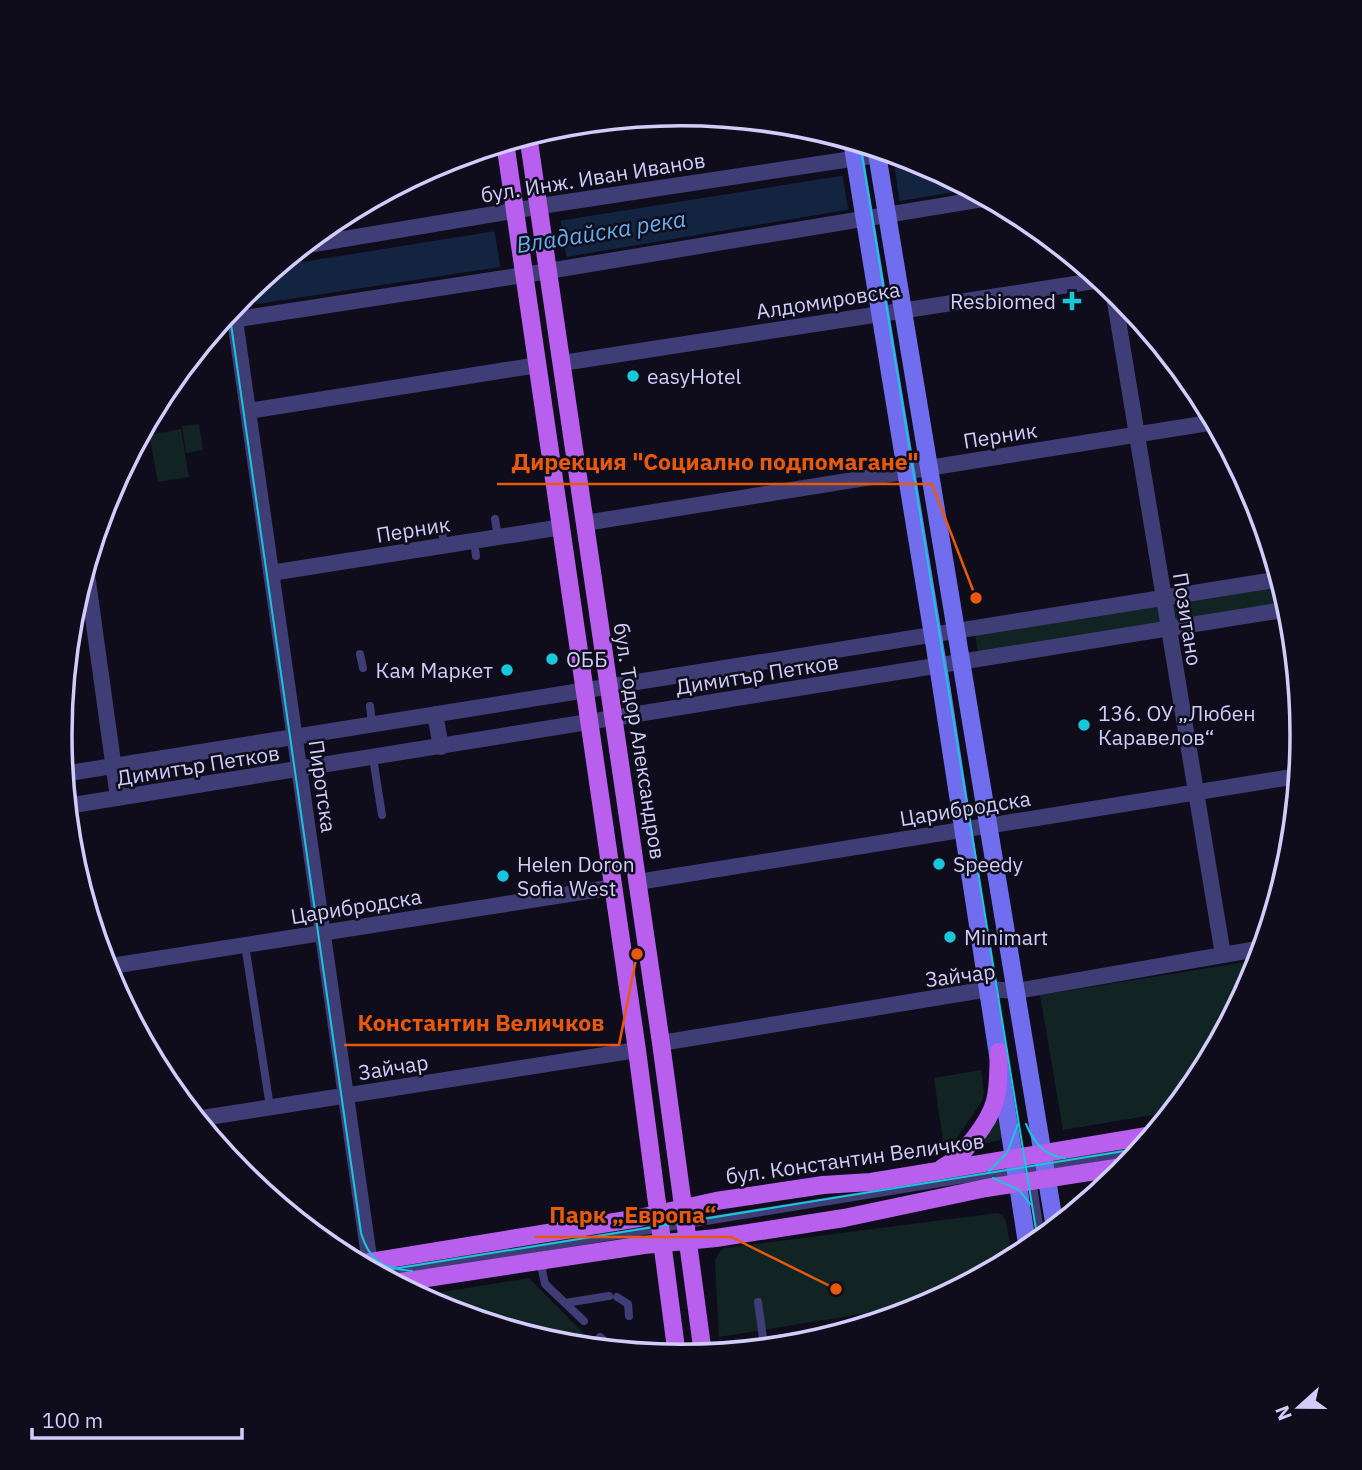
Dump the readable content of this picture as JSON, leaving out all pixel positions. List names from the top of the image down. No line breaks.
{"streets":{"main road":["бул. Тодор Александров","бул. Константин Величков"],"street":["бул. Инж. Иван Иванов","Алдомировска","Перник","Позитано","Димитър Петков","Пиротска","Царибродска","Зайчар"]},"crossings":[["бул. Инж. Иван Иванов","бул. Тодор Александров"],["Алдомировска","бул. Тодор Александров"],["Перник","Позитано"],["Перник","бул. Тодор Александров"],["Перник","Пиротска"],["Позитано","Димитър Петков"],["Позитано","Царибродска"],["Позитано","Зайчар"],["Димитър Петков","бул. Тодор Александров"],["Димитър Петков","Пиротска"],["бул. Тодор Александров","Царибродска"],["бул. Тодор Александров","Зайчар"],["бул. Тодор Александров","бул. Константин Величков"],["Пиротска","Царибродска"],["Пиротска","Зайчар"]],"water":["Владайска река"],"places":{"health":["Resbiomed"],"other":["easyHotel","Дирекция \"Социално подпомагане\"","ОББ","Кам Маркет","136. ОУ „Любен Каравелов“","Speedy","Helen Doron Sofia West","Minimart","Константин Величков","Парк „Европа“"]},"scale_bar":"100 m","north":"left"}
